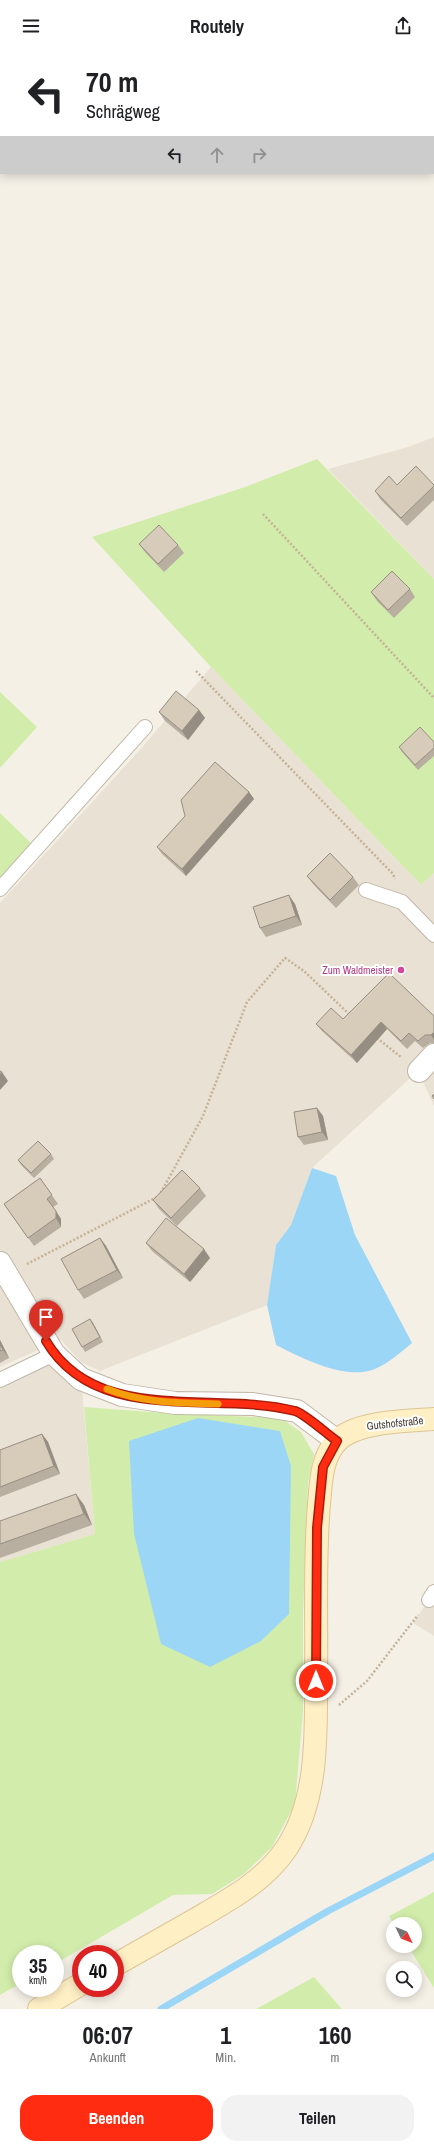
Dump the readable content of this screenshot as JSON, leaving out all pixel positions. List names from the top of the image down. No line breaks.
{"streets":{"street":["Gutshofstraße"]},"places":["Zum Waldmeister"],"north":"bottom right","page":{"header":"Routely","turn":["70 m","Schrägweg"],"speed":"35 km/h","limit":"40","eta":["06:07","Ankunft","1","Min.","160","m"],"buttons":["Beenden","Teilen"]}}
